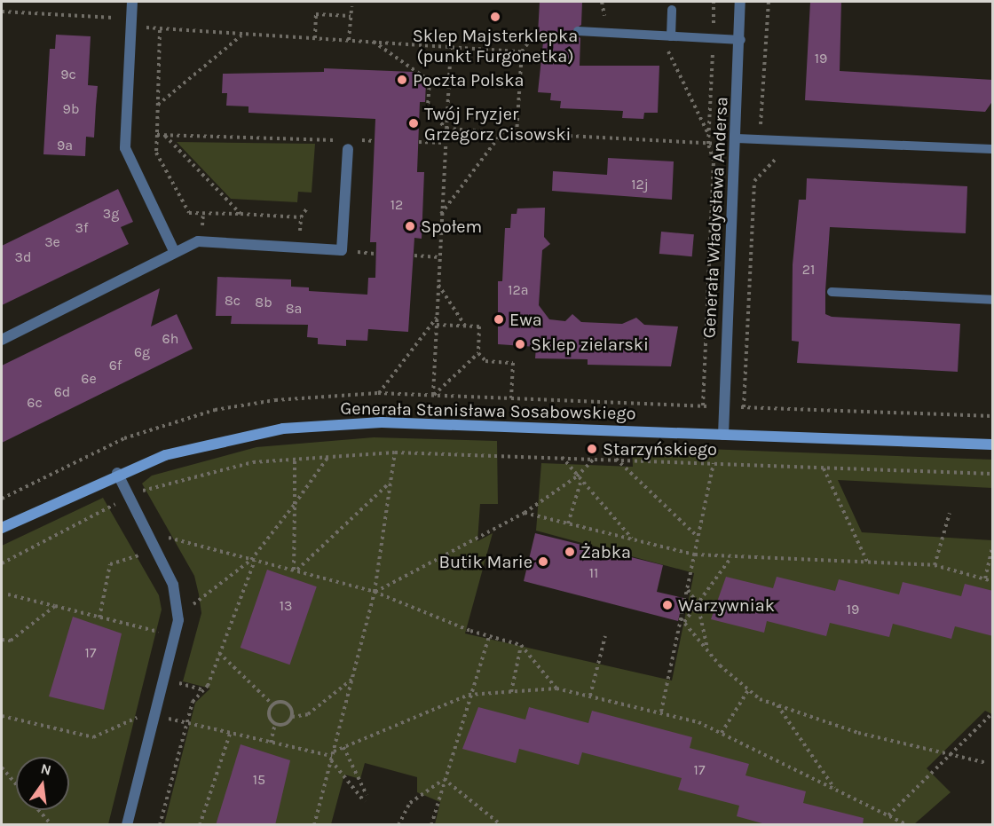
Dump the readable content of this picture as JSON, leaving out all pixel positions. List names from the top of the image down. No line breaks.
{"streets":{"street":["Generała Władysława Andersa","Generała Stanisława Sosabowskiego"]},"crossings":[["Generała Władysława Andersa","Generała Stanisława Sosabowskiego"]],"places":["Sklep Majsterklepka (punkt Furgonetka)","Poczta Polska","Twój Fryzjer Grzegorz Cisowski","Społem","Ewa","Sklep zielarski","Starzyńskiego","Żabka","Butik Marie","Warzywniak"],"house_numbers":["19","9c","9b","9a","12j","12","3g","3f","3e","3d","21","12a","8c","8b","8a","6h","6g","6f","6e","6d","6c","11","13","19","17","17","15"],"north":"top"}
